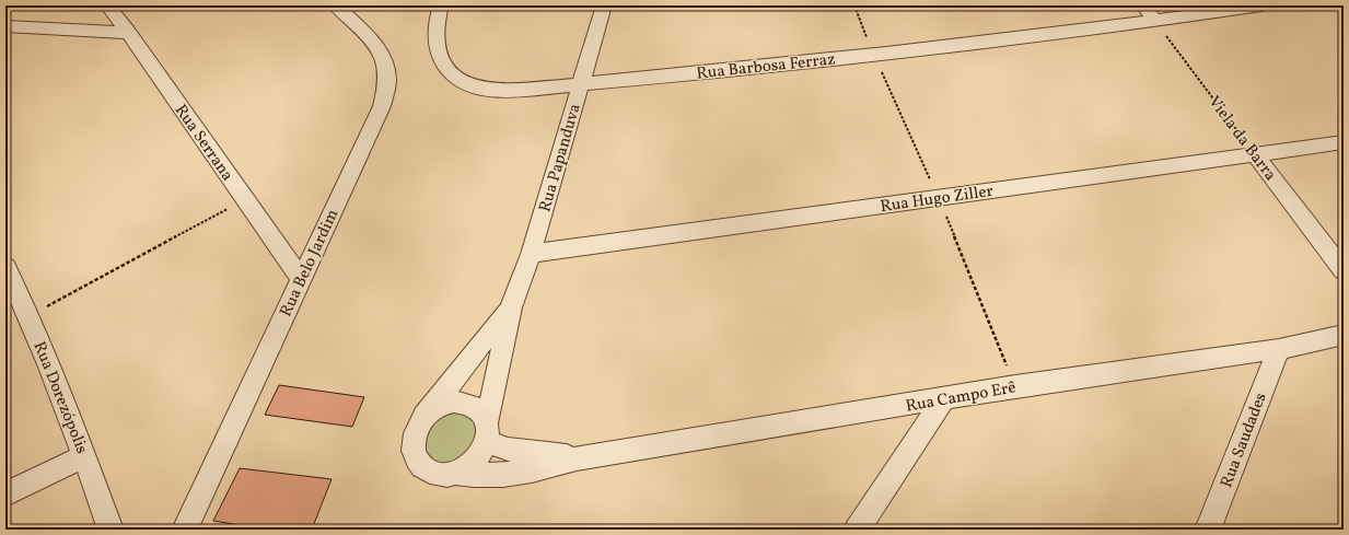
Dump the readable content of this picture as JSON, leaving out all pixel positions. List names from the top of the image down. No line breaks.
{"streets":{"street":["Rua Barbosa Ferraz","Viela da Barra","Rua Serrana","Rua Papanduva","Rua Hugo Ziller","Rua Belo Jardim","Rua Campo Erê","Rua Dorezópolis","Rua Saudades"]},"crossings":[["Rua Barbosa Ferraz","Viela da Barra"],["Rua Barbosa Ferraz","Rua Papanduva"],["Viela da Barra","Rua Hugo Ziller"],["Rua Serrana","Rua Belo Jardim"],["Rua Papanduva","Rua Hugo Ziller"],["Rua Papanduva","Rua Campo Erê"],["Rua Campo Erê","Rua Saudades"]]}
